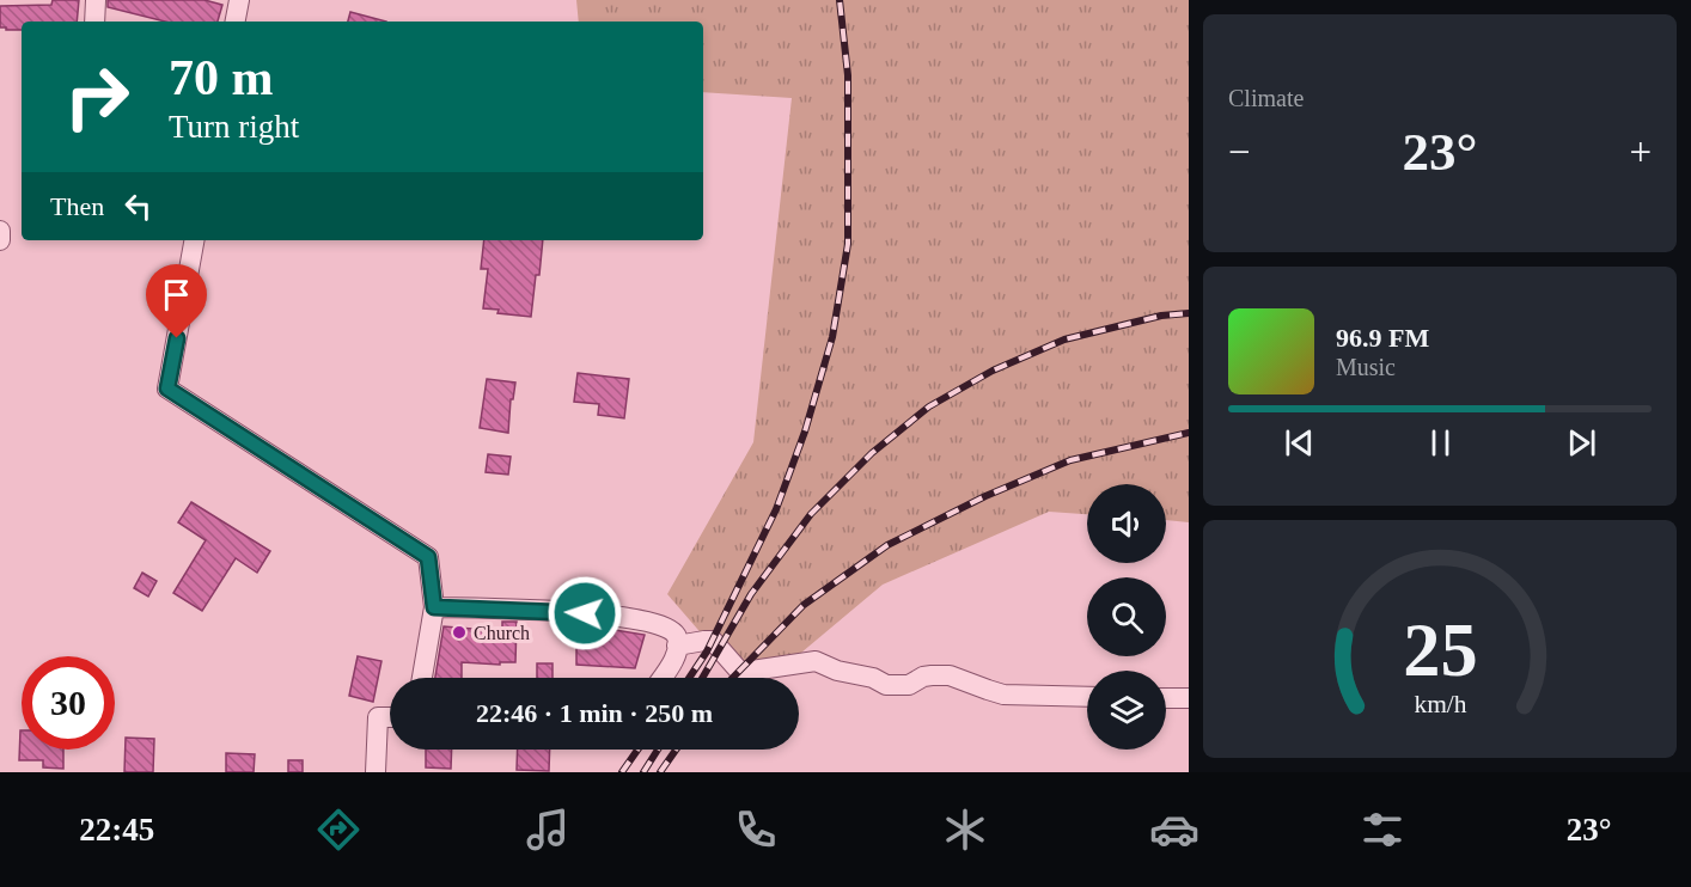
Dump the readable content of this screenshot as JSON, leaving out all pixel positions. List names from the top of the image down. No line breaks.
{"places":["Church"],"page":{"tile":"Climate","turn":["70 m","Turn right"],"heat":["−","23°","+"],"then":"Then","song":["96.9 FM","Music"],"limit":"30","trip":"22:46 · 1 min · 250 m","tabs":["22:45","23°"],"gauge":["25","km/h"]}}
